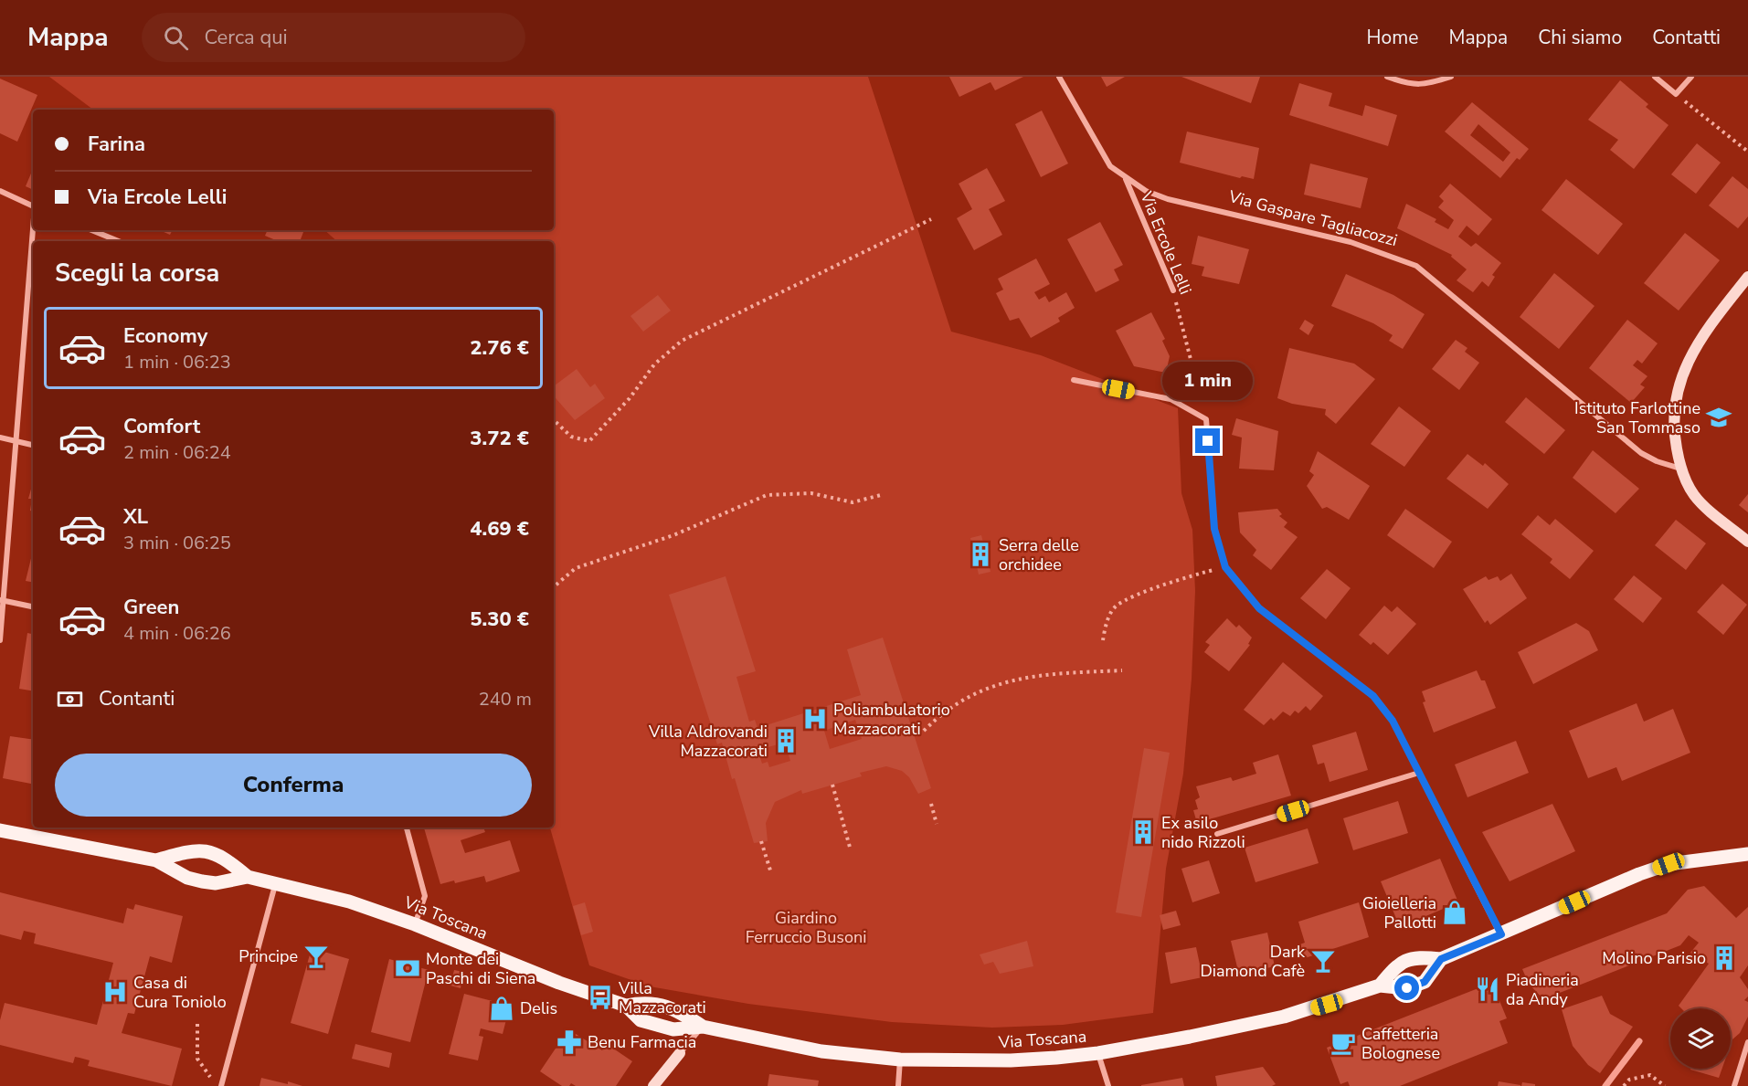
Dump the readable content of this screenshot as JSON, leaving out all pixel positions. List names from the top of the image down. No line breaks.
{"streets":{"main road":["Via Toscana"],"street":["Via Gaspare Tagliacozzi","Via Ercole Lelli"]},"crossings":[["Via Gaspare Tagliacozzi","Via Ercole Lelli"]],"parks":["Giardino Ferruccio Busoni"],"places":{"school or university":["Istituto Farlottine San Tommaso"],"building":["Serra delle orchidee","Villa Aldrovandi Mazzacorati","Ex asilo nido Rizzoli","Molino Parisio"],"hospital":["Poliambulatorio Mazzacorati","Casa di Cura Toniolo"],"shop":["Gioielleria Pallotti","Delis"],"bar":["Principe","Dark Diamond Cafè"],"bank":["Monte dei Paschi di Siena"],"restaurant":["Piadineria da Andy"],"bus stop":["Villa Mazzacorati"],"pharmacy":["Benu Farmacia"],"cafe":["Caffetteria Bolognese"]},"page":{"header":"Mappa","search":"Cerca qui","nav":["Home","Mappa","Chi siamo","Contatti"],"banner":["Farina","Via Ercole Lelli"],"heading":"Scegli la corsa","list":[{"name":"Economy","note":"1 min · 06:23","value":"2.76 €"},{"name":"Comfort","note":"2 min · 06:24","value":"3.72 €"},{"name":"XL","note":"3 min · 06:25","value":"4.69 €"},{"name":"Green","note":"4 min · 06:26","value":"5.30 €"}],"bubble":"1 min","pay":["Contanti","240 m"],"buttons":"Conferma"}}
